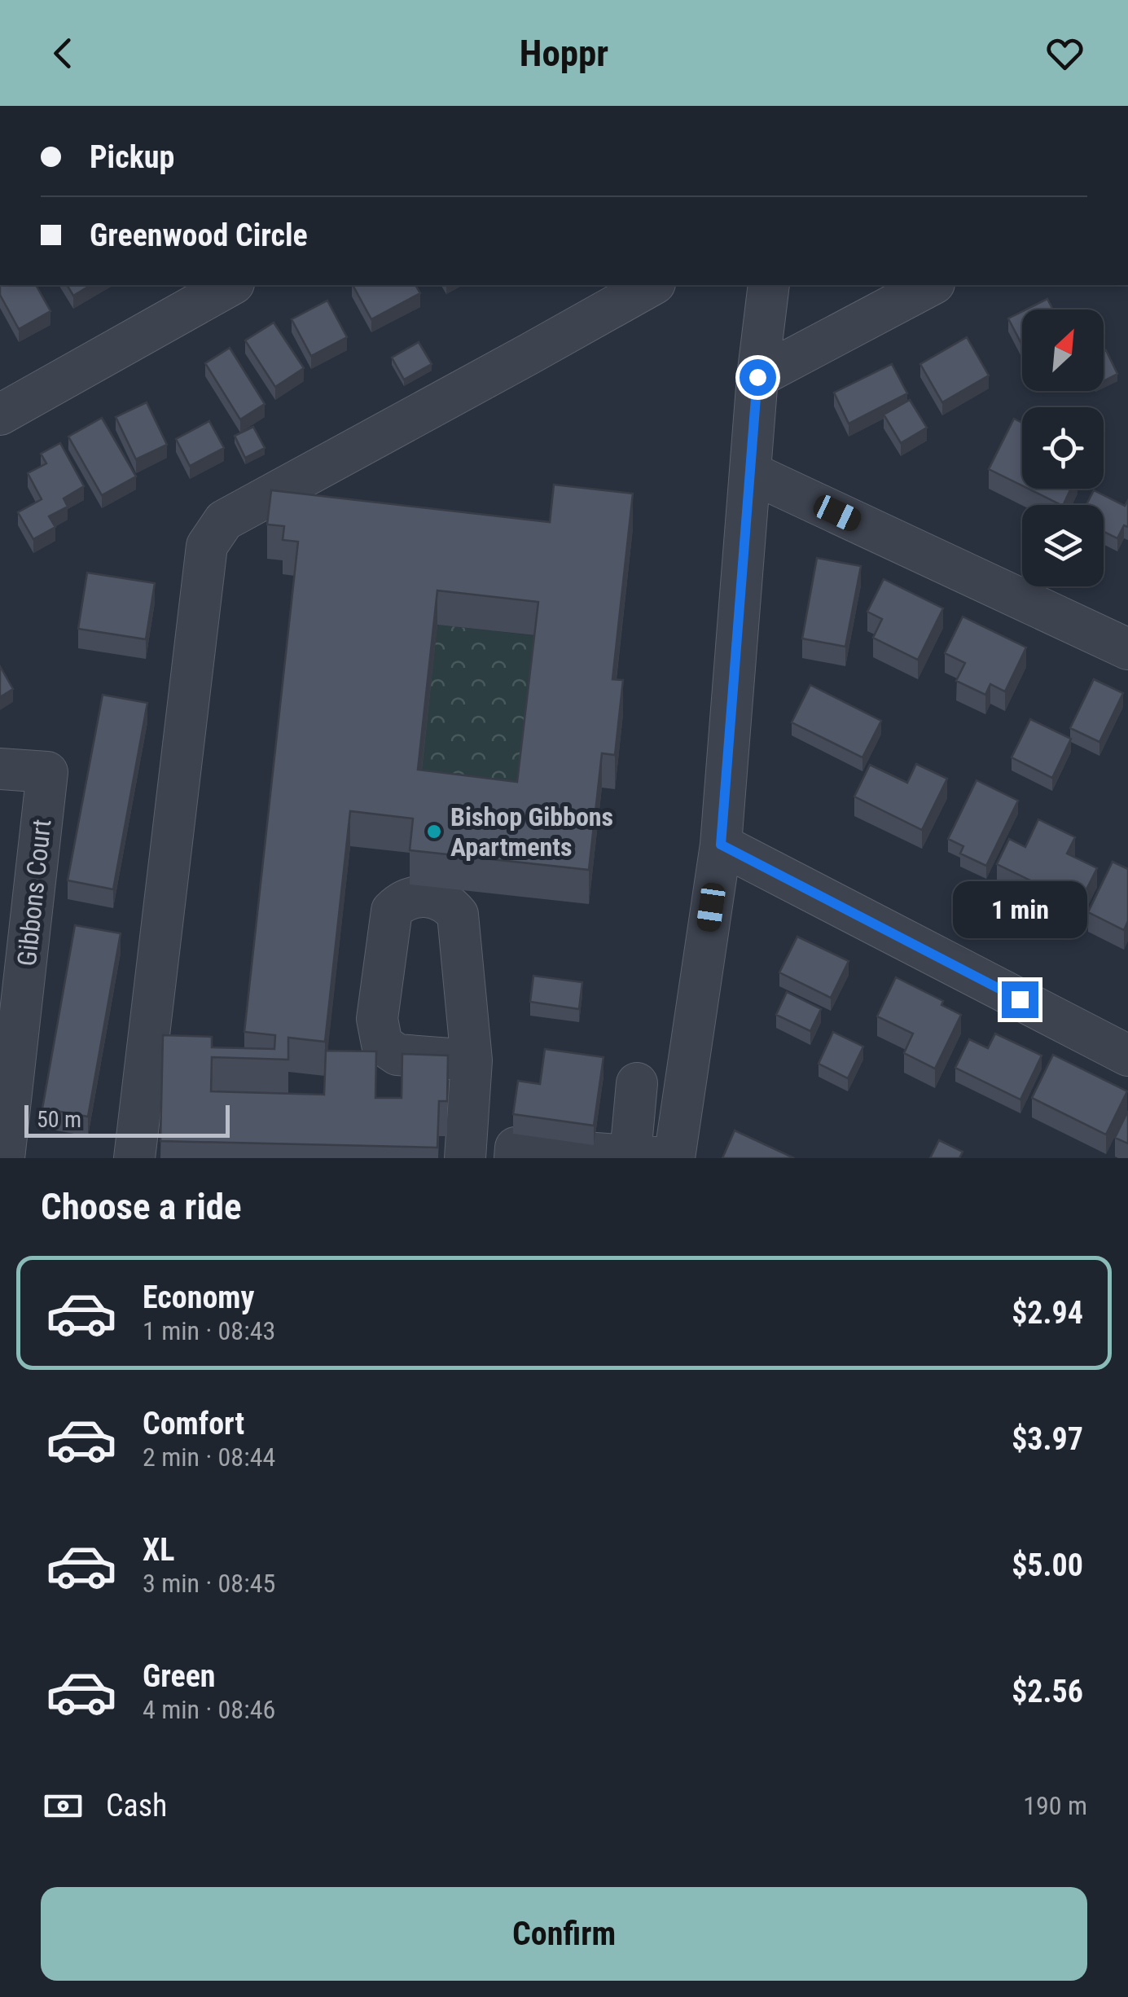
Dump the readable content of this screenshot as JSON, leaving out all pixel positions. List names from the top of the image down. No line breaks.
{"streets":{"street":["Gibbons Court"]},"places":["Bishop Gibbons Apartments"],"scale_bar":"50 m","north":"top right","page":{"header":"Hoppr","banner":["Pickup","Greenwood Circle"],"bubble":"1 min","scale":"50 m","heading":"Choose a ride","list":[{"name":"Economy","note":"1 min · 08:43","value":"$2.94"},{"name":"Comfort","note":"2 min · 08:44","value":"$3.97"},{"name":"XL","note":"3 min · 08:45","value":"$5.00"},{"name":"Green","note":"4 min · 08:46","value":"$2.56"}],"pay":["Cash","190 m"],"buttons":"Confirm"}}
